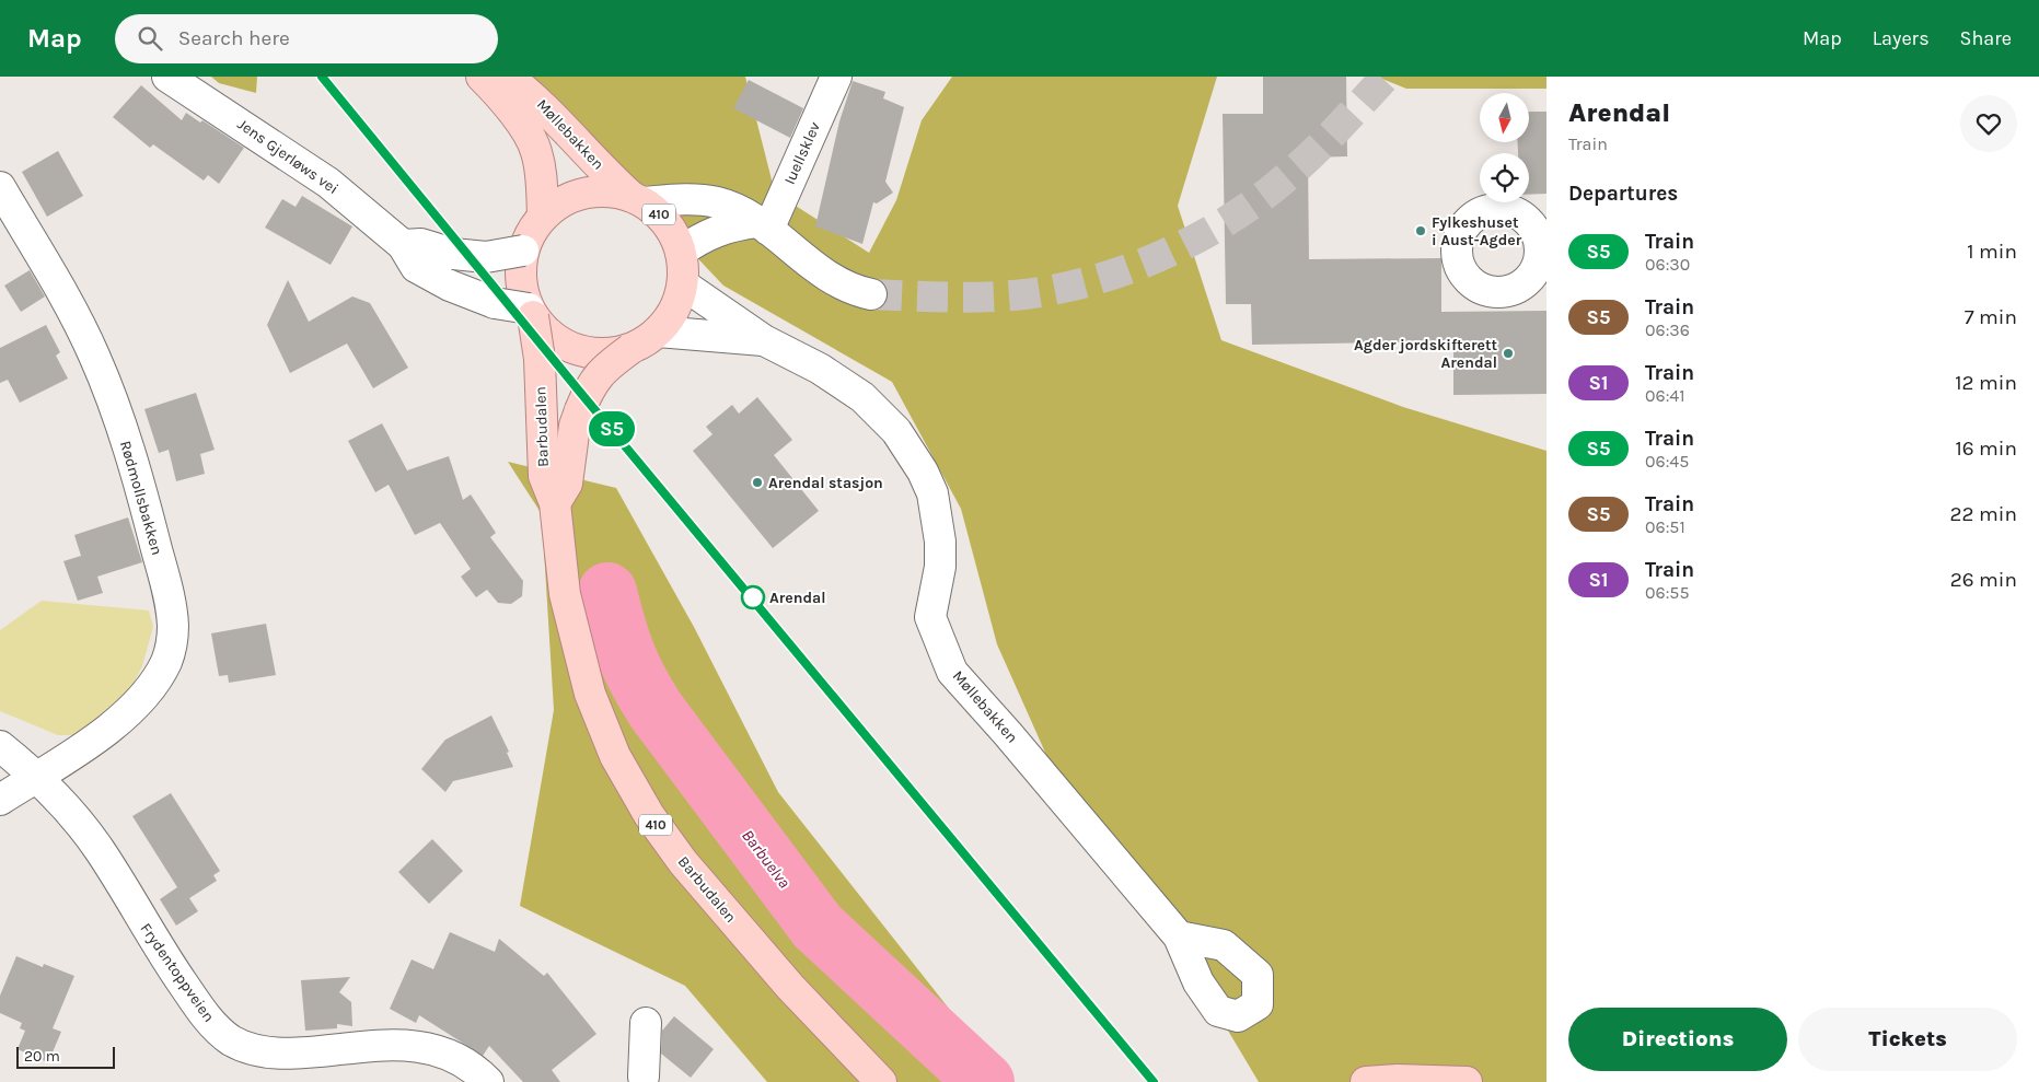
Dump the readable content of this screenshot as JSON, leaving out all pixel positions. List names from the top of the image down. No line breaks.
{"streets":{"main road":["Møllebakken","410","Barbudalen"],"street":["Iuellsklev","Jens Gjerløws vei","Rødmollsbakken","Frydentoppveien"]},"crossings":[["Møllebakken","Jens Gjerløws vei"],["Møllebakken","410"],["Møllebakken","Barbudalen"],["Jens Gjerløws vei","410"],["Jens Gjerløws vei","Barbudalen"],["410","Barbudalen"],["Rødmollsbakken","Frydentoppveien"]],"water":["Barbuelva"],"places":["Fylkeshuset i Aust-Agder","Agder jordskifterett Arendal","Arendal stasjon","Arendal"],"scale_bar":"20 m","north":"bottom","page":{"header":"Map","search":"Search here","nav":["Map","Layers","Share"],"on_map":"S5","heading":[["Arendal","Train"],"Departures"],"list":[{"mark":"S5","name":"Train","note":"06:30","value":"1 min"},{"mark":"S5","name":"Train","note":"06:36","value":"7 min"},{"mark":"S1","name":"Train","note":"06:41","value":"12 min"},{"mark":"S5","name":"Train","note":"06:45","value":"16 min"},{"mark":"S5","name":"Train","note":"06:51","value":"22 min"},{"mark":"S1","name":"Train","note":"06:55","value":"26 min"}],"buttons":["Directions","Tickets"],"scale":"20 m"}}
